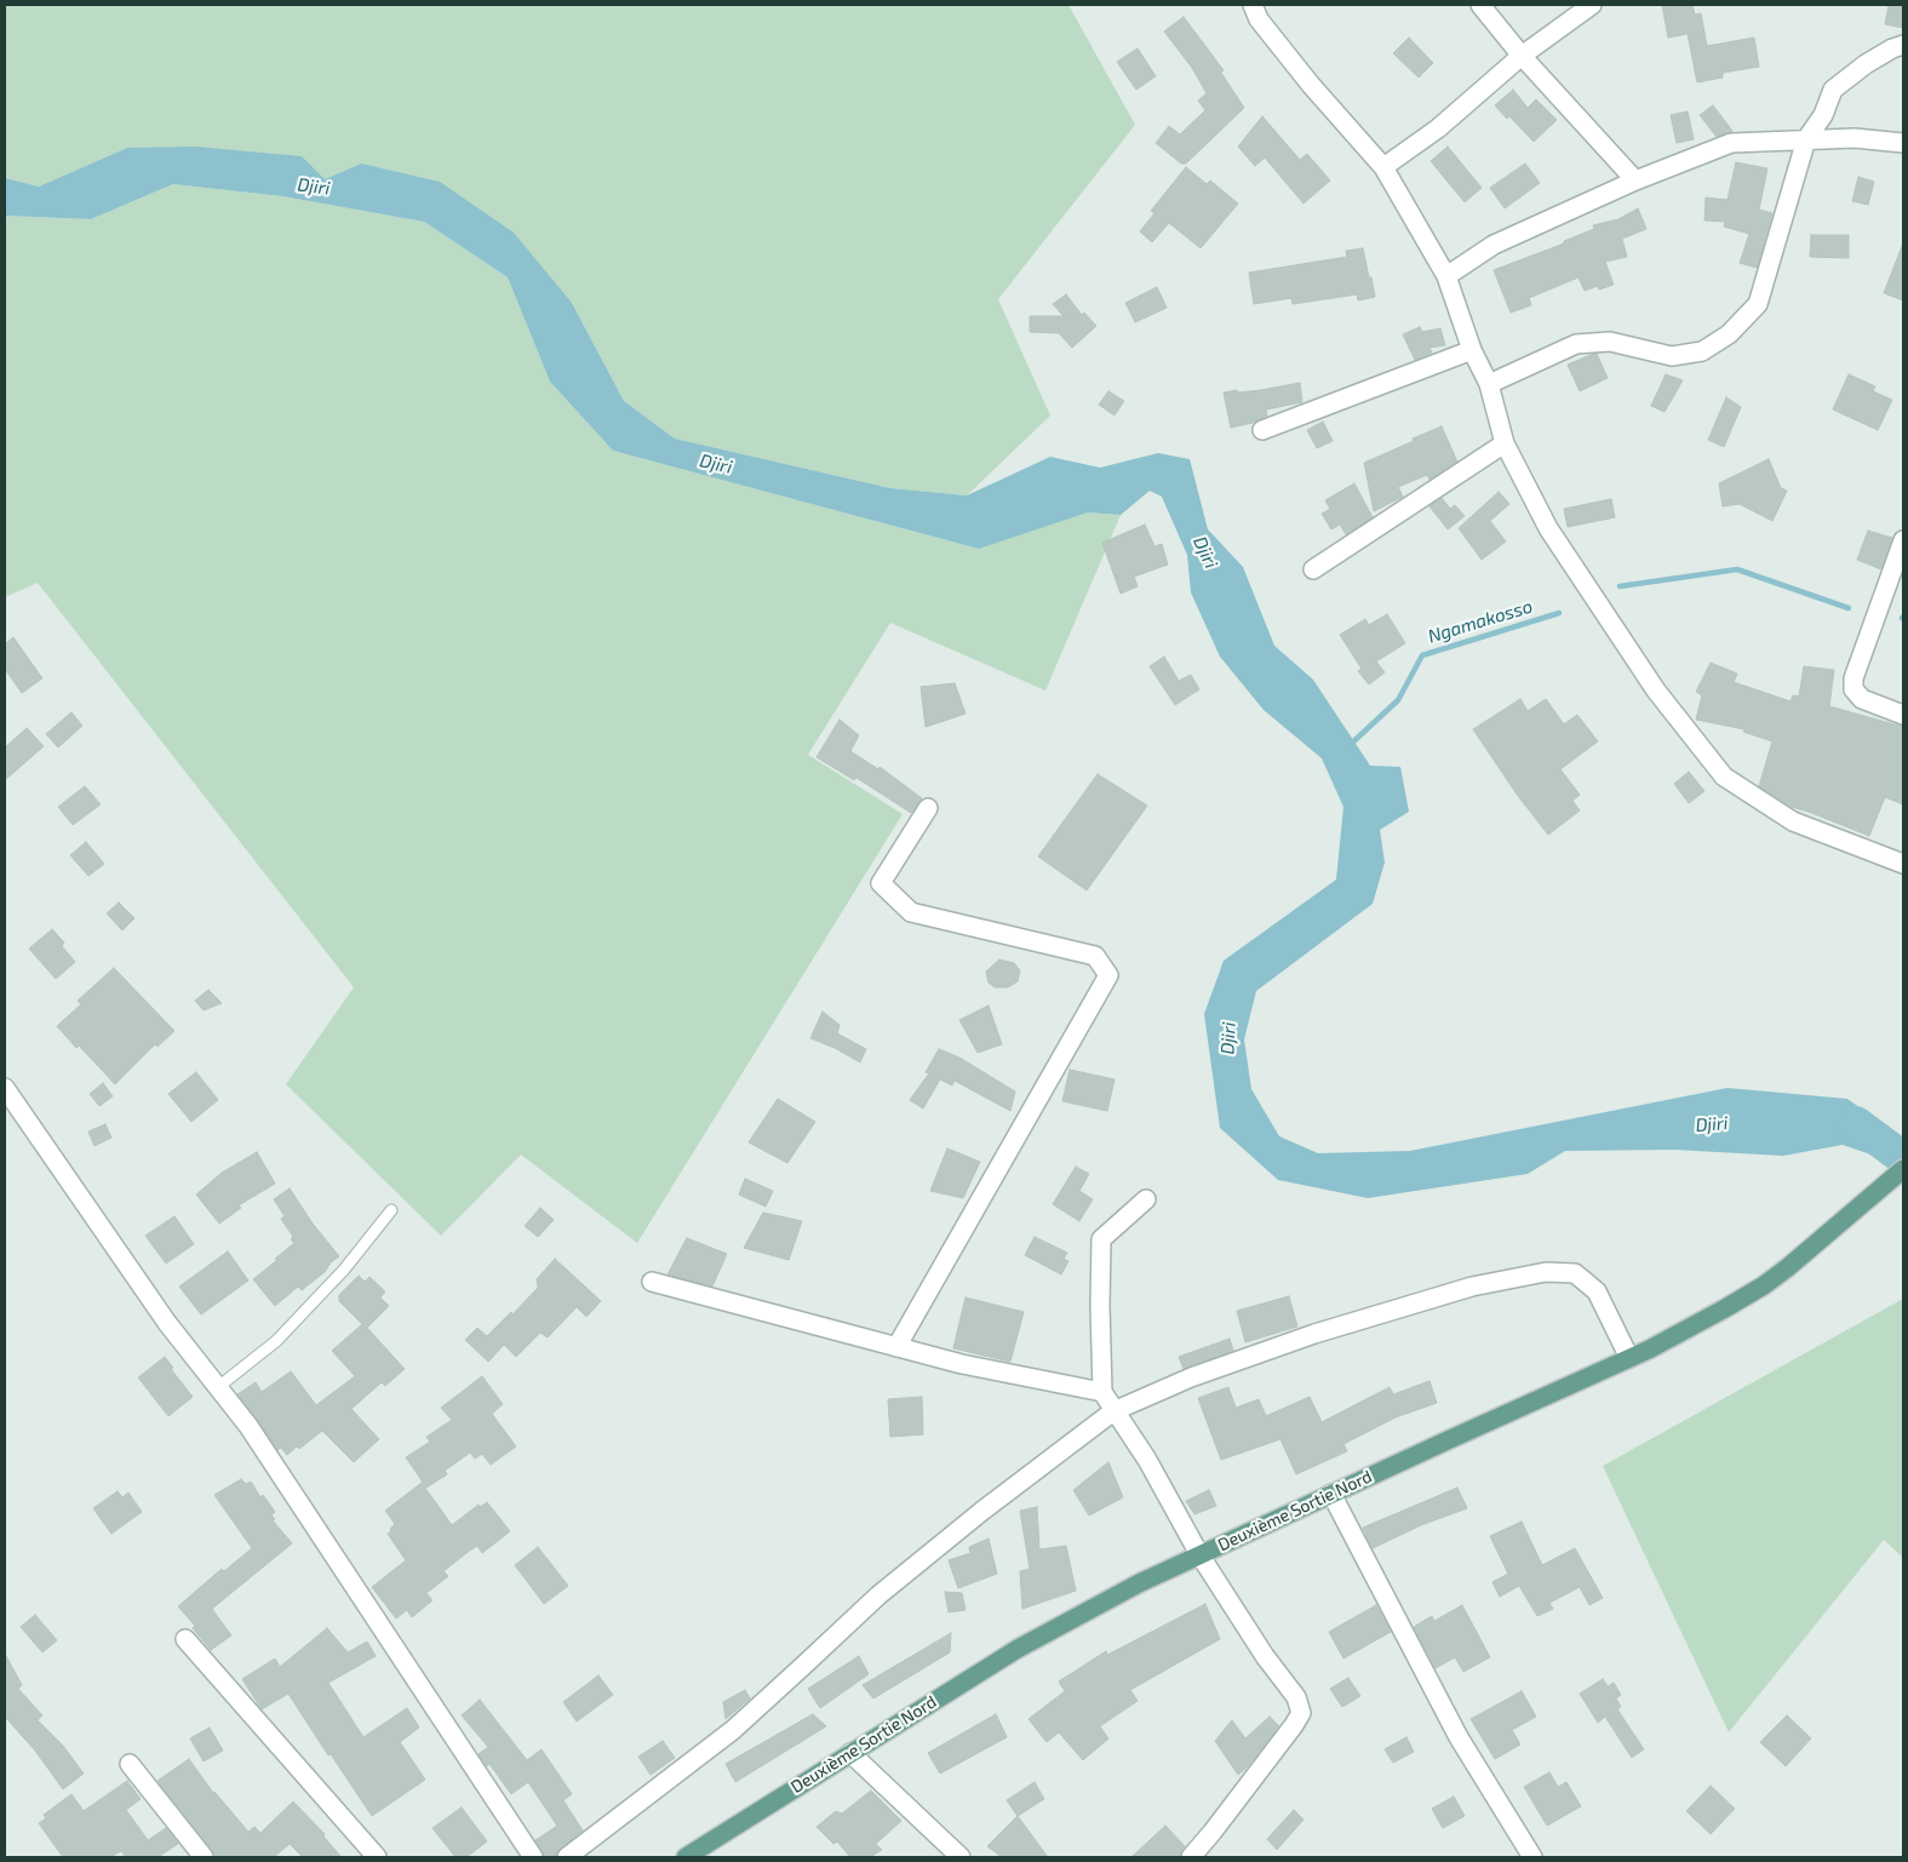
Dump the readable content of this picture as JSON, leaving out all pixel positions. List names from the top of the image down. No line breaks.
{"streets":{"main road":["Deuxième Sortie Nord"]},"water":["Djiri","Ngamakosso"]}
